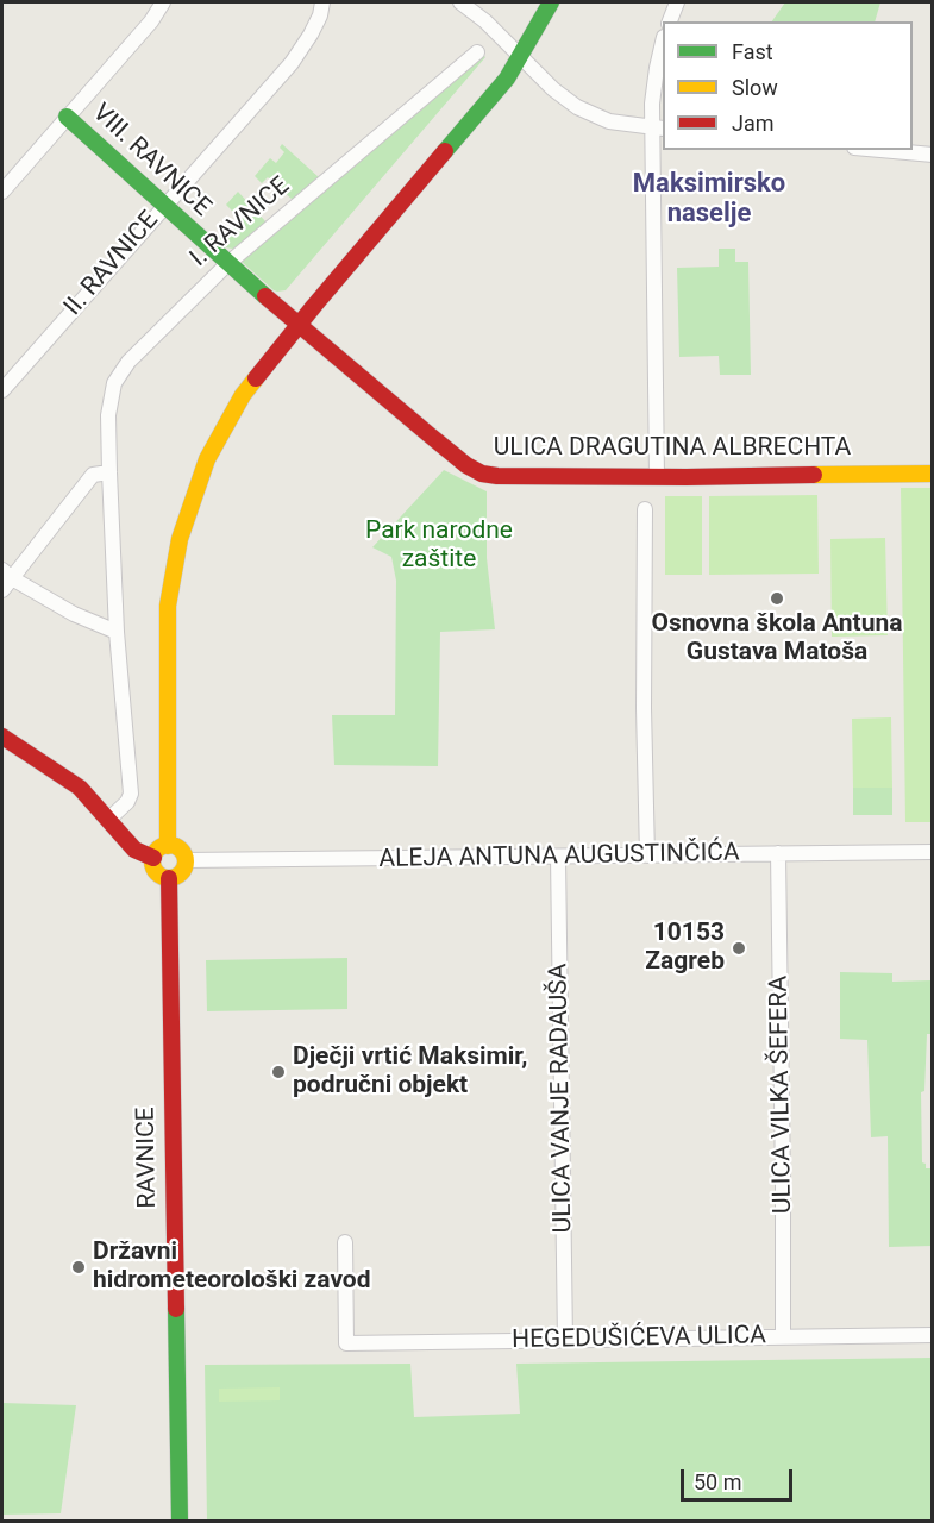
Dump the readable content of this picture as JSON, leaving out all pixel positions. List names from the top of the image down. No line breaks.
{"streets":{"street":["VIII. RAVNICE","I. RAVNICE","II. RAVNICE","ULICA DRAGUTINA ALBRECHTA","ALEJA ANTUNA AUGUSTINČIĆA","ULICA VILKA ŠEFERA","ULICA VANJE RADAUŠA","RAVNICE","HEGEDUŠIĆEVA ULICA"]},"crossings":[["VIII. RAVNICE","I. RAVNICE"],["VIII. RAVNICE","II. RAVNICE"],["VIII. RAVNICE","ULICA DRAGUTINA ALBRECHTA"],["ALEJA ANTUNA AUGUSTINČIĆA","ULICA VILKA ŠEFERA"],["ALEJA ANTUNA AUGUSTINČIĆA","ULICA VANJE RADAUŠA"],["ALEJA ANTUNA AUGUSTINČIĆA","RAVNICE"],["ULICA VILKA ŠEFERA","HEGEDUŠIĆEVA ULICA"],["ULICA VANJE RADAUŠA","HEGEDUŠIĆEVA ULICA"]],"districts":["Maksimirsko naselje"],"parks":["Park narodne zaštite"],"places":["Osnovna škola Antuna Gustava Matoša","10153 Zagreb","Dječji vrtić Maksimir, područni objekt","Državni hidrometeorološki zavod"],"legend":["Fast","Slow","Jam"],"scale_bar":"50 m"}
